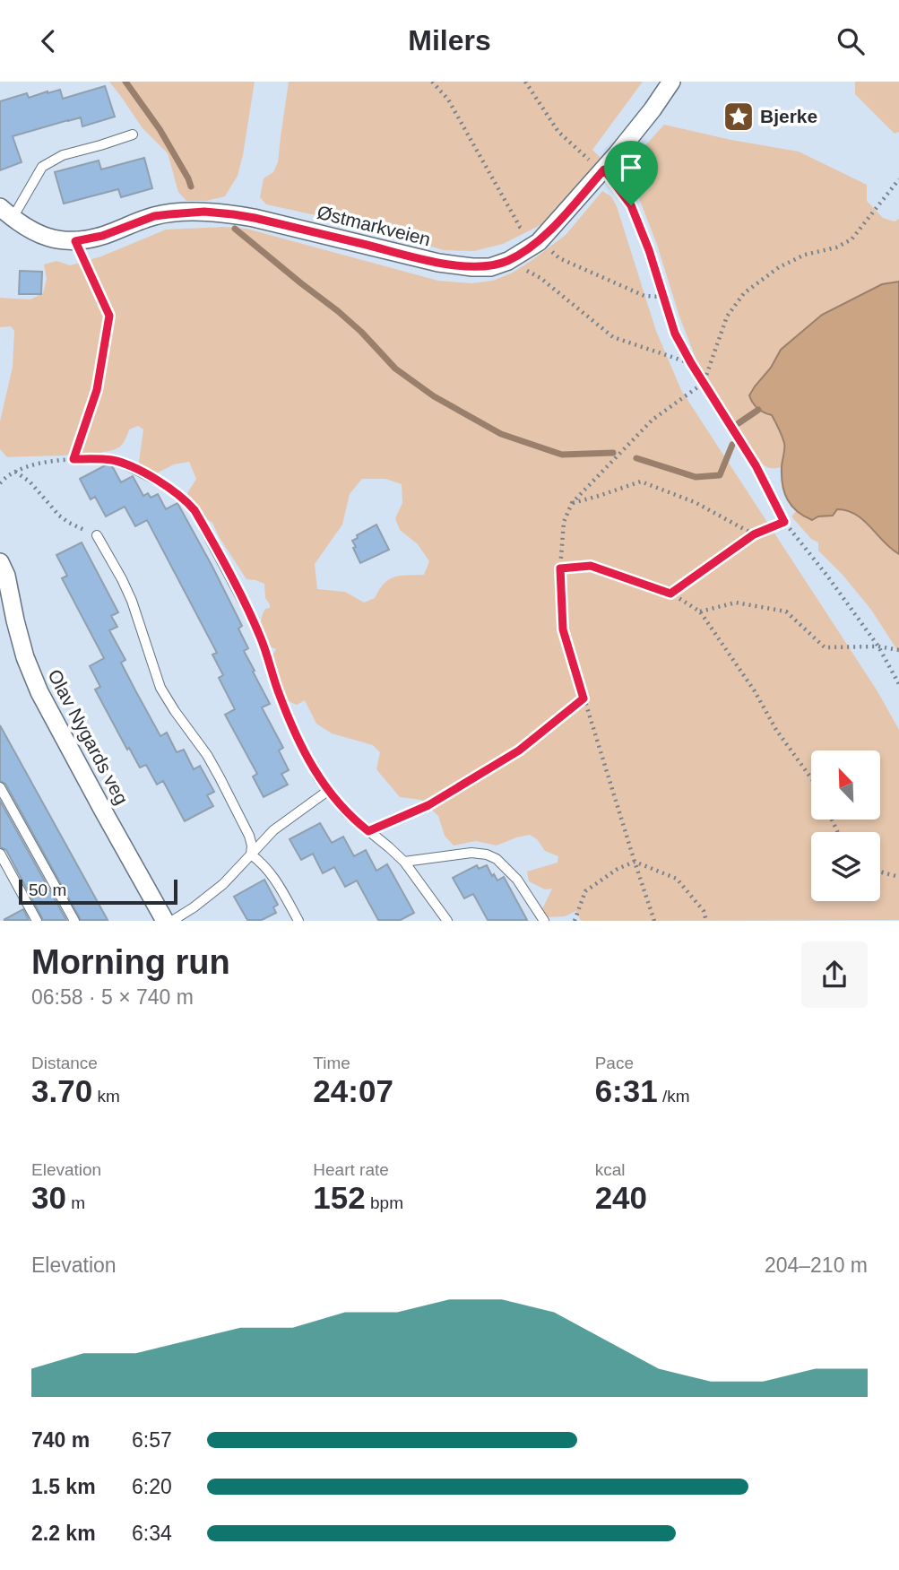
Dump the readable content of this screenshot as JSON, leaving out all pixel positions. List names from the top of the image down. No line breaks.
{"streets":{"street":["Østmarkveien","Olav Nygards veg"]},"places":{"place":["Bjerke"]},"scale_bar":"50 m","north":"top left","page":{"header":"Milers","scale":"50 m","heading":["Morning run","06:58 · 5 × 740 m"],"stats":[["Distance","3.70 km"],["Time","24:07"],["Pace","6:31 /km"],["Elevation","30 m"],["Heart rate","152 bpm"],["kcal","240"]],"chart":["Elevation","204–210 m"],"list":[{"name":"740 m","note":"6:57"},{"name":"1.5 km","note":"6:20"},{"name":"2.2 km","note":"6:34"}]}}
